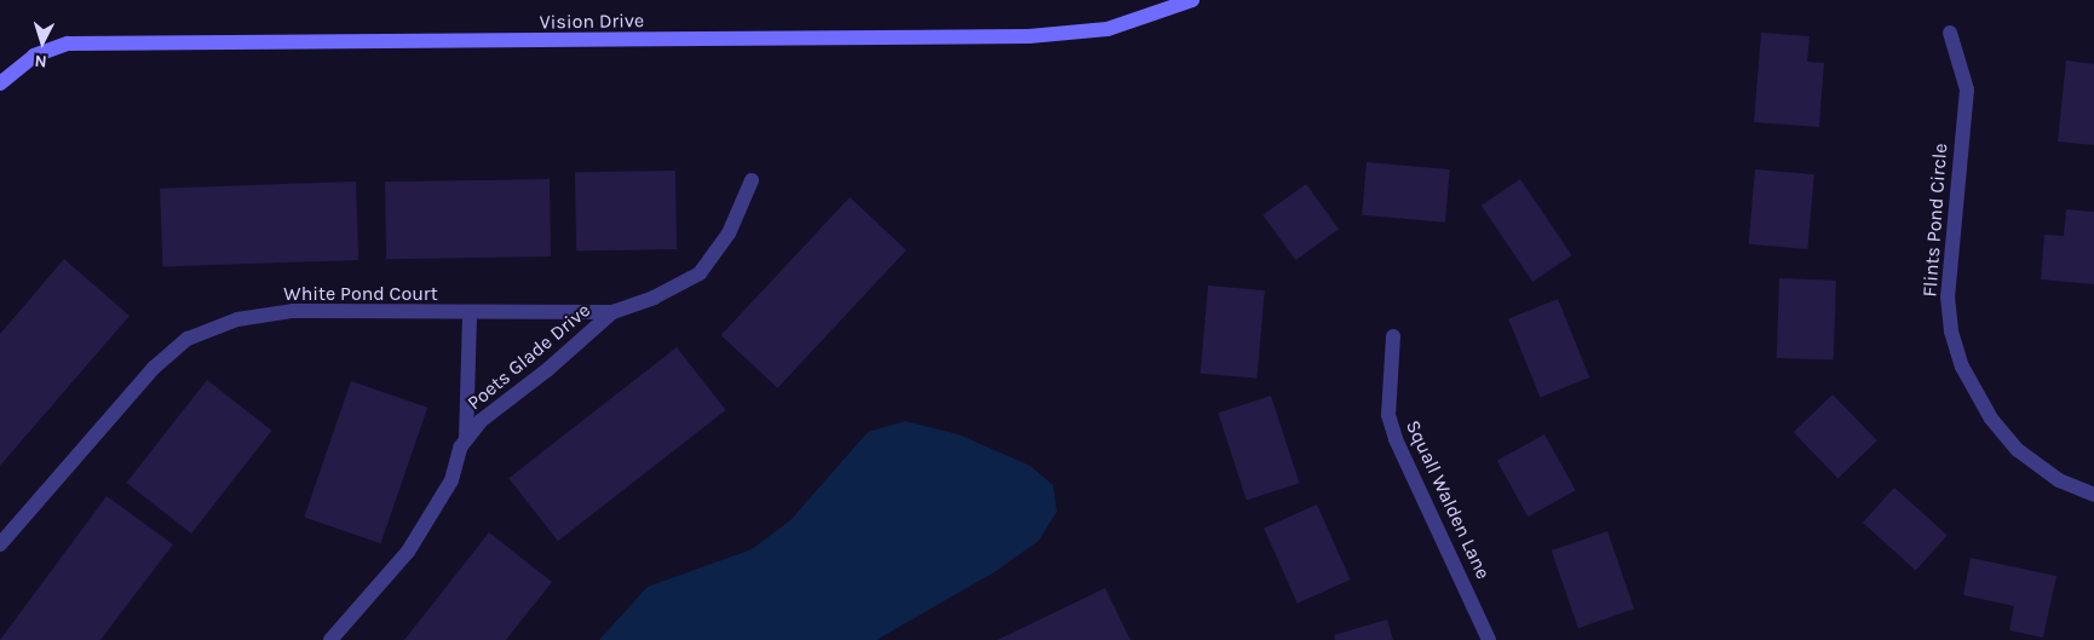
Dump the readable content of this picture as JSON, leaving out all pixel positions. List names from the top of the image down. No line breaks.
{"streets":{"street":["Vision Drive","Flints Pond Circle","White Pond Court","Poets Glade Drive","Squall Walden Lane"]},"crossings":[["White Pond Court","Poets Glade Drive"]],"north":"bottom"}
